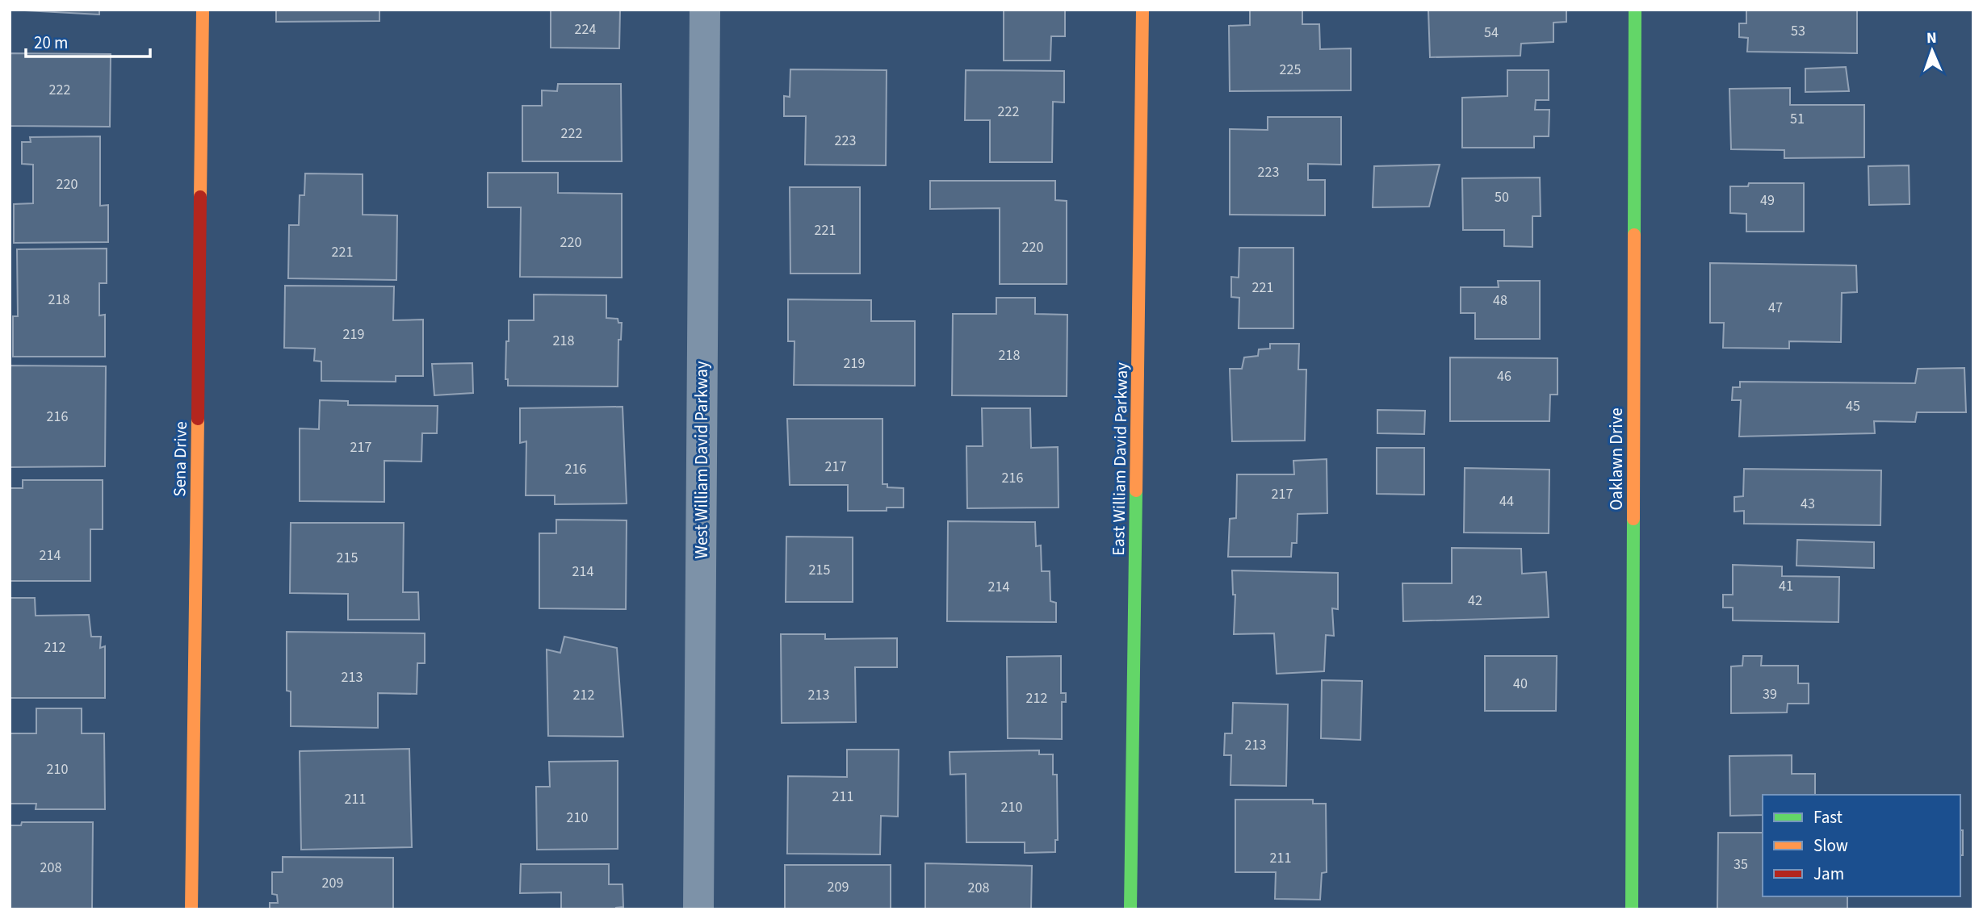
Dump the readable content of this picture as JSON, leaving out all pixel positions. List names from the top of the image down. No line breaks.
{"streets":{"street":["Sena Drive","East William David Parkway","Oaklawn Drive","West William David Parkway"]},"house_numbers":["224","53","54","225","222","222","51","222","223","223","220","50","49","221","220","220","221","221","218","48","47","219","218","218","219","46","45","216","217","217","216","216","217","44","43","214","215","215","214","41","214","42","212","213","40","39","212","213","212","213","210","211","211","210","210","211","35","208","209","209","208"],"legend":["Fast","Slow","Jam"],"scale_bar":"20 m","north":"top"}
